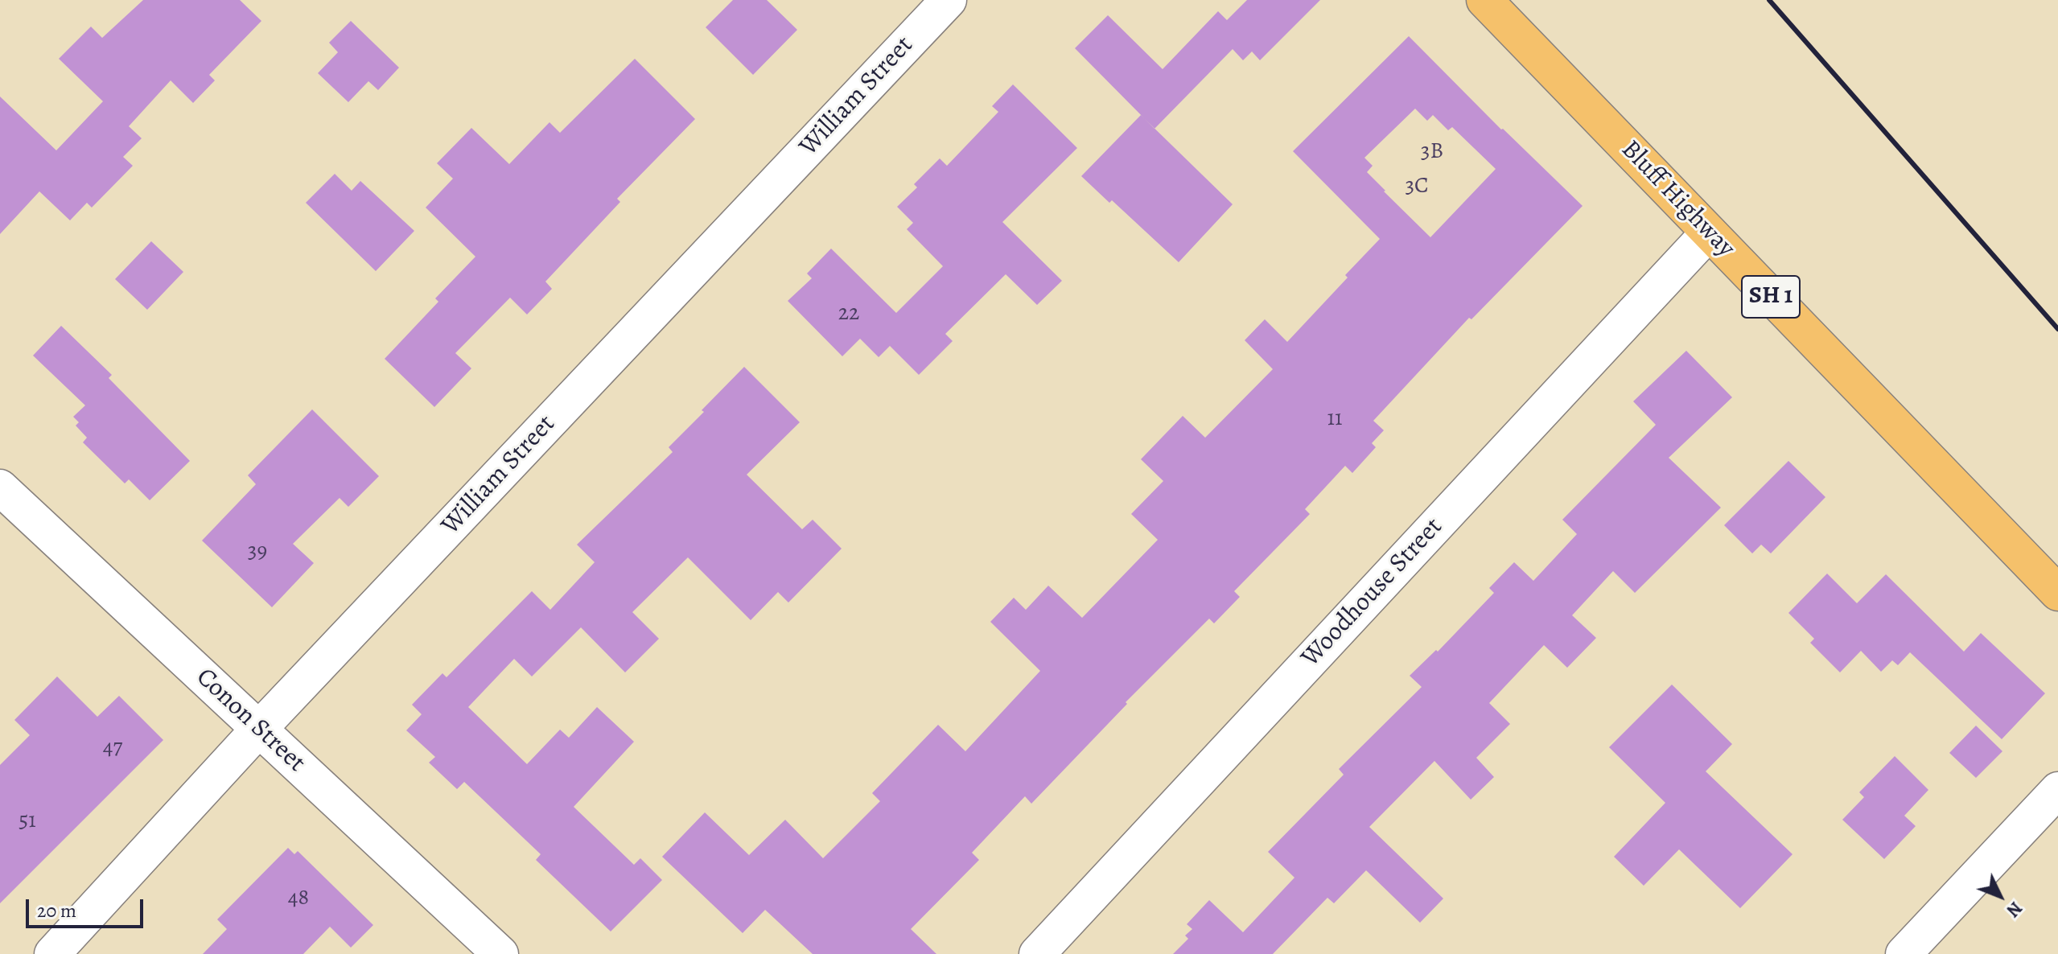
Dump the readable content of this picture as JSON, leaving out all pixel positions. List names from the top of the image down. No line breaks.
{"streets":{"highway":["Bluff Highway","SH 1"],"street":["William Street","Woodhouse Street","Conon Street"]},"crossings":[["William Street","Conon Street"],["Bluff Highway","Woodhouse Street"]],"house_numbers":["3B","3C","22","11","39","47","51","48"],"scale_bar":"20 m","north":"bottom right"}
